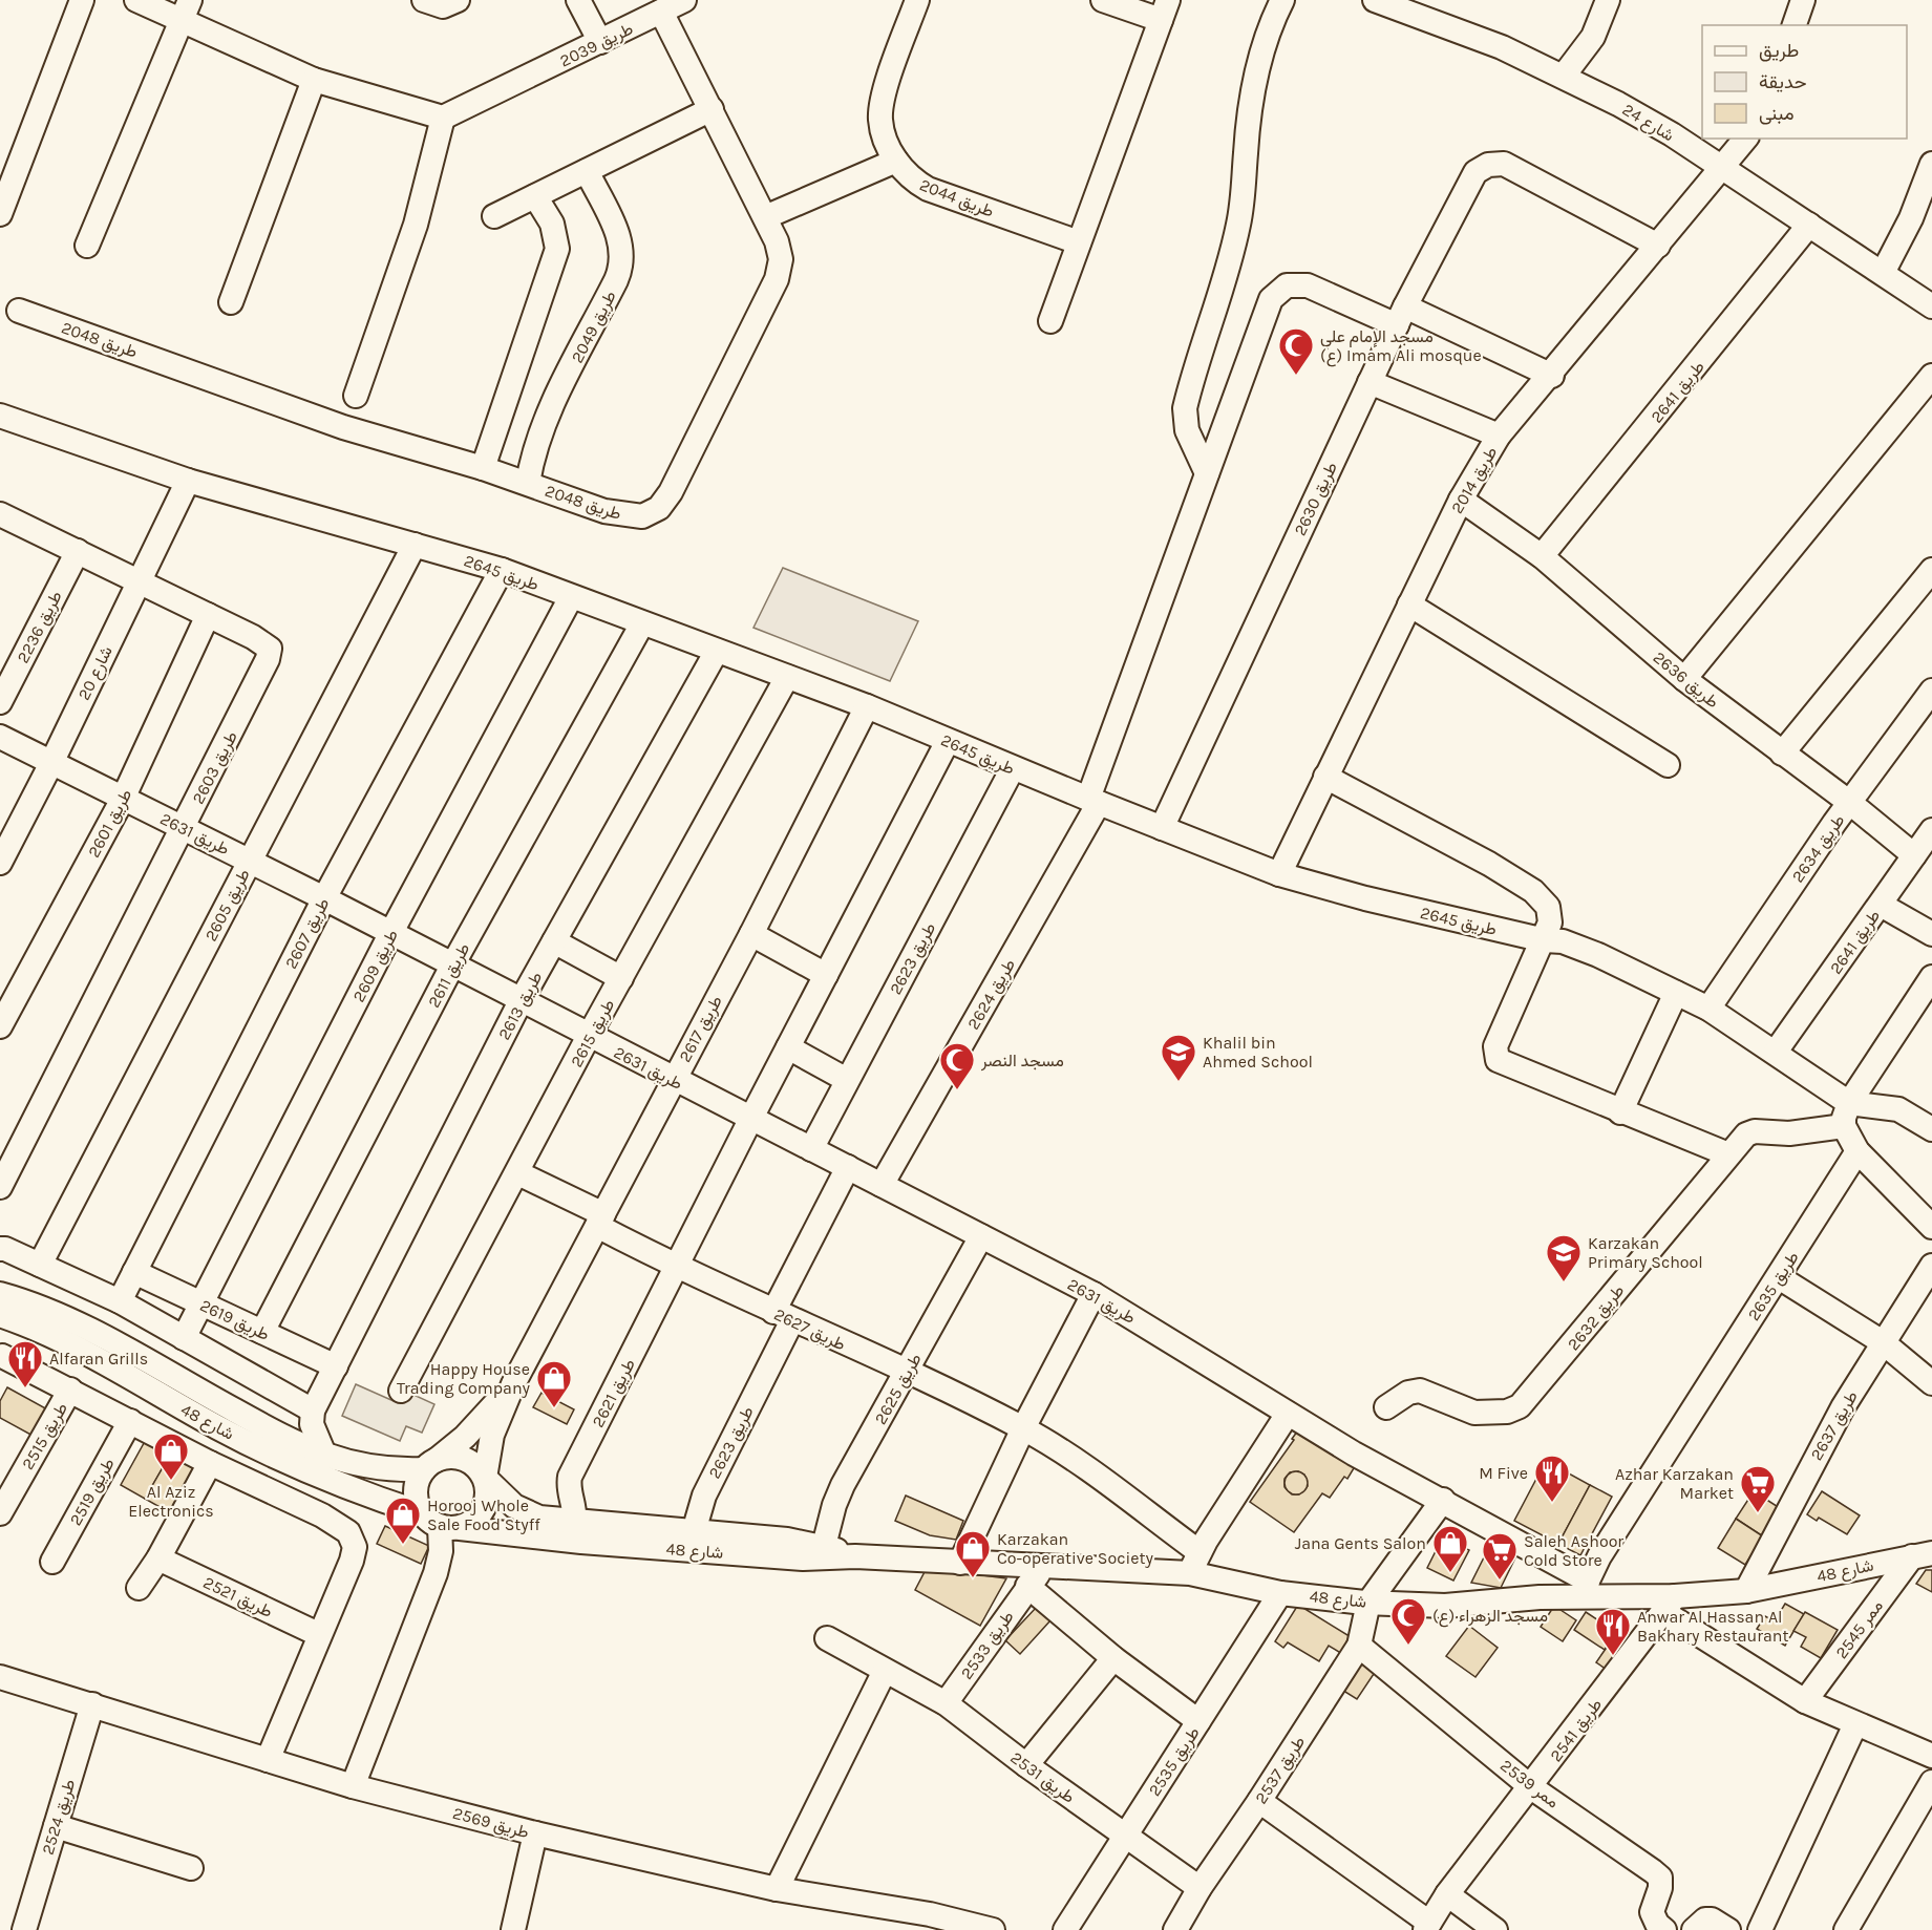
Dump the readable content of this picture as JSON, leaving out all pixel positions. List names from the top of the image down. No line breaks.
{"streets":{"street":["طريق 2039","شارع 24","طريق 2044","طريق 2049","طريق 2048","طريق 2641","طريق 2014","طريق 2630","طريق 2645","طريق 2236","شارع 20","طريق 2636","طريق 2603","طريق 2601","طريق 2631","طريق 2634","طريق 2605","طريق 2607","طريق 2623","طريق 2609","طريق 2611","طريق 2624","طريق 2613","طريق 2617","طريق 2615","طريق 2635","طريق 2632","طريق 2619","طريق 2627","طريق 2625","طريق 2621","شارع 48","طريق 2637","طريق 2515","طريق 2519","طريق 2521","ممر 2545","طريق 2533","طريق 2541","طريق 2535","طريق 2537","طريق 2531","ممر 2539","طريق 2524","طريق 2569"]},"crossings":[["طريق 2039","طريق 2048"],["شارع 24","طريق 2641"],["شارع 24","طريق 2014"],["طريق 2049","طريق 2048"],["طريق 2641","طريق 2645"],["طريق 2641","طريق 2636"],["طريق 2014","طريق 2630"],["طريق 2014","طريق 2645"],["طريق 2014","طريق 2636"],["طريق 2630","طريق 2645"],["طريق 2630","طريق 2624"],["طريق 2645","شارع 20"],["طريق 2645","طريق 2634"],["طريق 2645","طريق 2605"],["طريق 2645","طريق 2607"],["طريق 2645","طريق 2623"],["طريق 2645","طريق 2609"],["طريق 2645","طريق 2611"],["طريق 2645","طريق 2624"],["طريق 2645","طريق 2613"],["طريق 2645","طريق 2617"],["طريق 2645","طريق 2615"],["طريق 2645","طريق 2621"],["طريق 2236","طريق 2603"],["شارع 20","طريق 2603"],["شارع 20","طريق 2631"],["طريق 2636","طريق 2634"],["طريق 2603","طريق 2601"],["طريق 2603","طريق 2631"],["طريق 2601","طريق 2631"],["طريق 2631","طريق 2605"],["طريق 2631","طريق 2607"],["طريق 2631","طريق 2623"],["طريق 2631","طريق 2609"],["طريق 2631","طريق 2611"],["طريق 2631","طريق 2624"],["طريق 2631","طريق 2613"],["طريق 2631","طريق 2617"],["طريق 2631","طريق 2615"],["طريق 2631","طريق 2635"],["طريق 2631","طريق 2625"],["طريق 2631","طريق 2621"],["طريق 2631","شارع 48"],["طريق 2607","طريق 2619"],["طريق 2623","طريق 2627"],["طريق 2623","شارع 48"],["طريق 2609","طريق 2619"],["طريق 2611","طريق 2619"],["طريق 2613","طريق 2619"],["طريق 2617","طريق 2627"],["طريق 2617","شارع 48"],["طريق 2615","طريق 2627"],["طريق 2635","شارع 48"],["طريق 2627","طريق 2625"],["طريق 2627","طريق 2621"],["طريق 2627","شارع 48"],["طريق 2625","شارع 48"],["طريق 2621","شارع 48"],["شارع 48","طريق 2637"],["شارع 48","ممر 2545"],["شارع 48","طريق 2533"],["شارع 48","طريق 2541"],["شارع 48","طريق 2535"],["شارع 48","طريق 2537"],["طريق 2533","طريق 2531"],["طريق 2541","طريق 2537"],["طريق 2541","ممر 2539"],["طريق 2535","طريق 2531"],["طريق 2537","طريق 2531"],["طريق 2537","ممر 2539"],["طريق 2524","طريق 2569"]],"places":{"mosque":["مسجد الإمام علي (ع) Imam Ali mosque","مسجد النصر","مسجد الزهراء (ع)"],"school or university":["Khalil bin Ahmed School","Karzakan Primary School"],"restaurant":["Alfaran Grills","M Five","Anwar Al Hassan Al Bakhary Restaurant"],"shop":["Happy House Trading Company","Al Aziz Electronics","Horooj Whole Sale Food Styff","Jana Gents Salon","Karzakan Co-operative Society"],"supermarket":["Azhar Karzakan Market","Saleh Ashoor Cold Store"]},"legend":["طريق","حديقة","مبنى"]}
